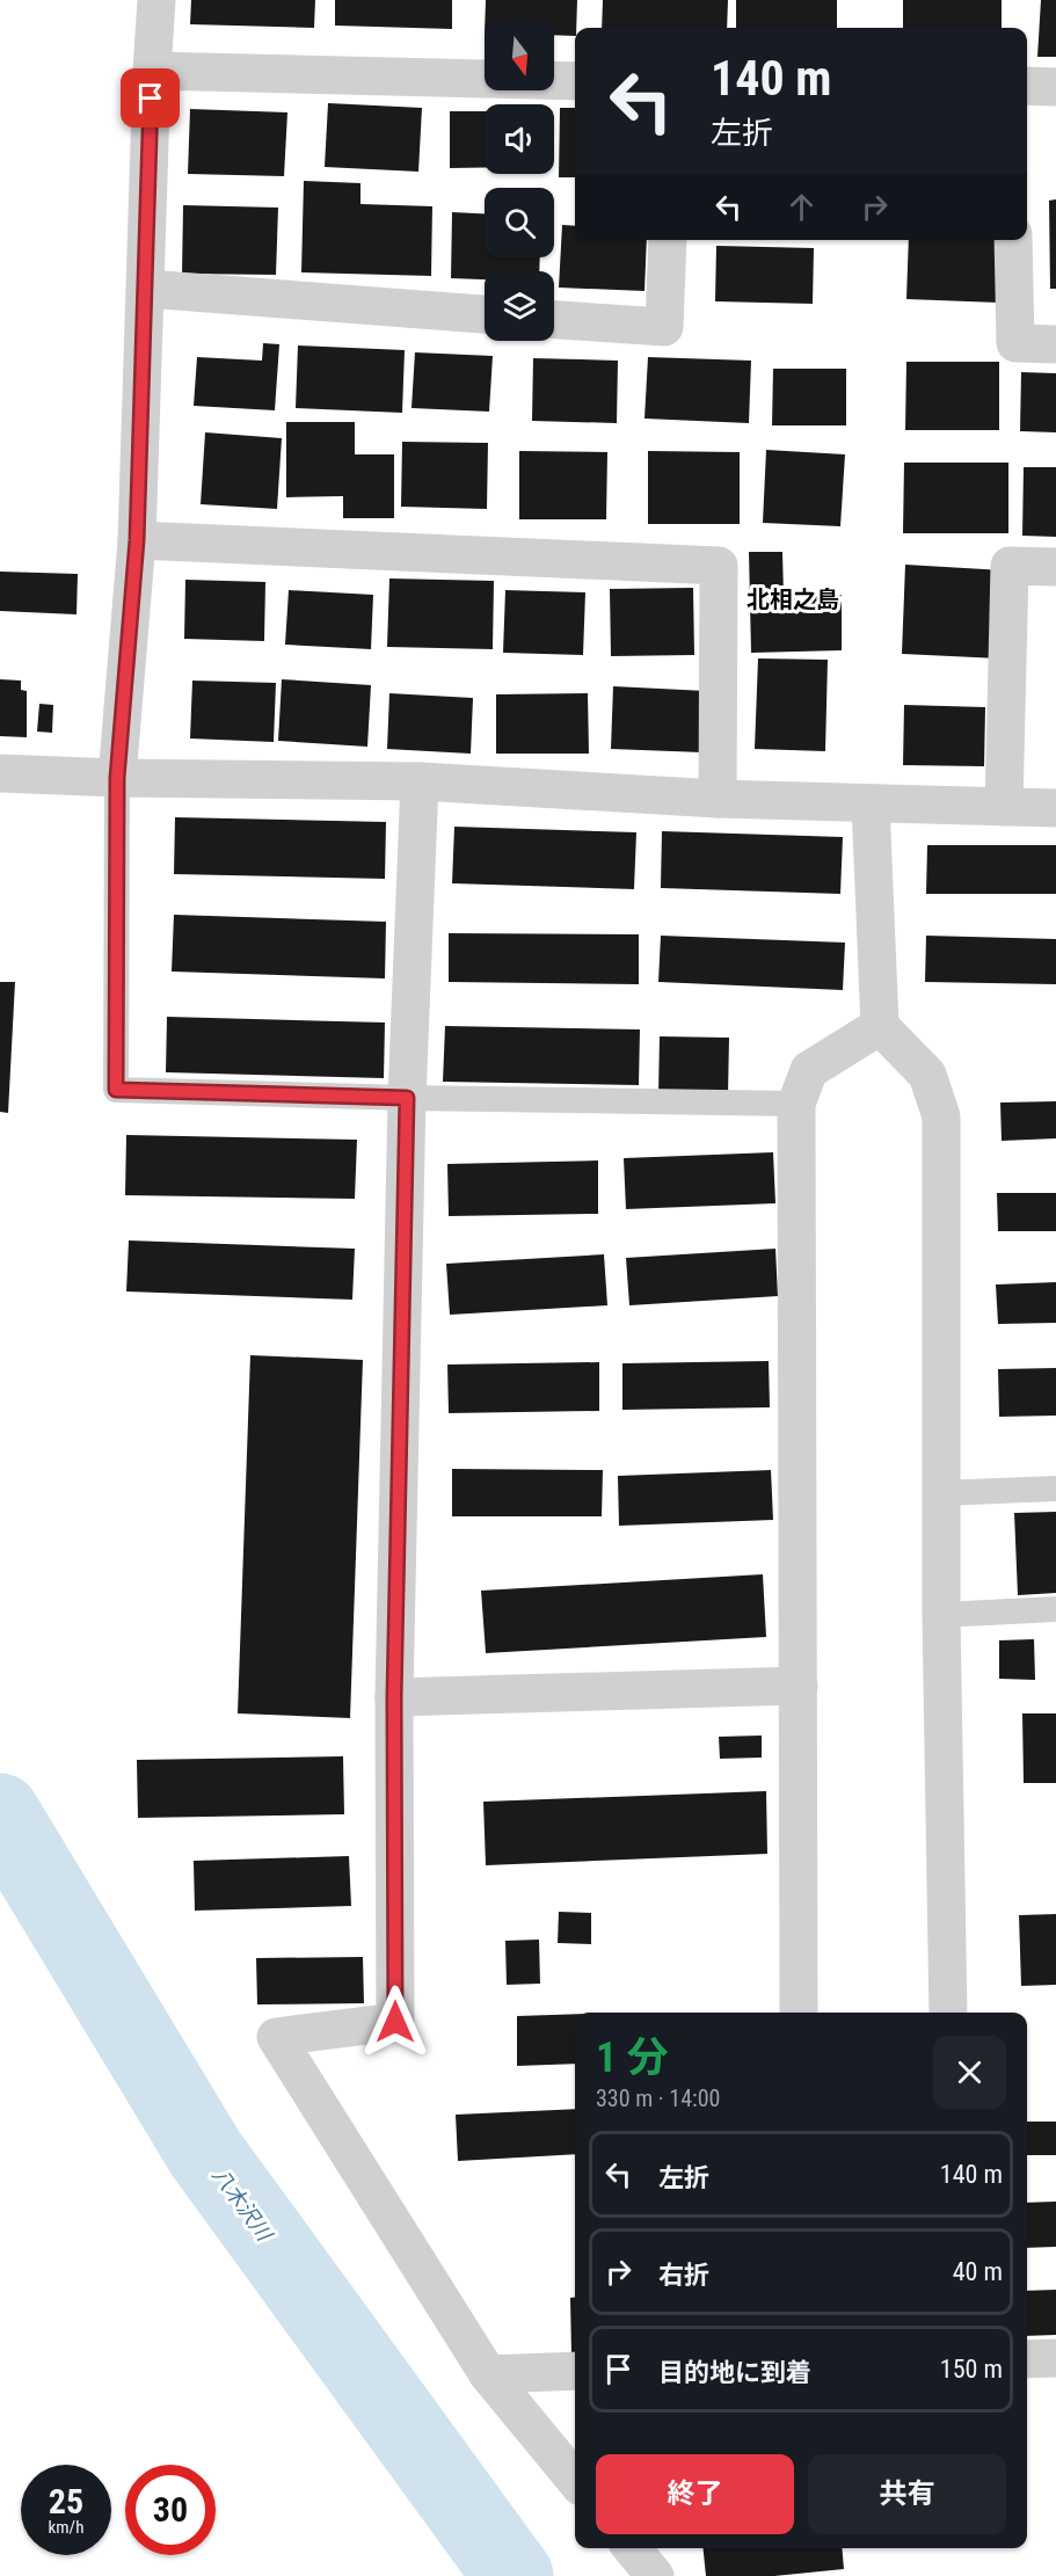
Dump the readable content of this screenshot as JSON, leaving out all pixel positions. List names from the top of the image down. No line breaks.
{"districts":["北相之島"],"water":["八木沢川"],"north":"bottom","page":{"turn":["140 m","左折"],"heading":["1 分","330 m · 14:00"],"list":[{"name":"左折","value":"140 m"},{"name":"右折","value":"40 m"},{"name":"目的地に到着","value":"150 m"}],"buttons":["終了","共有"],"speed":"25 km/h","limit":"30"}}
